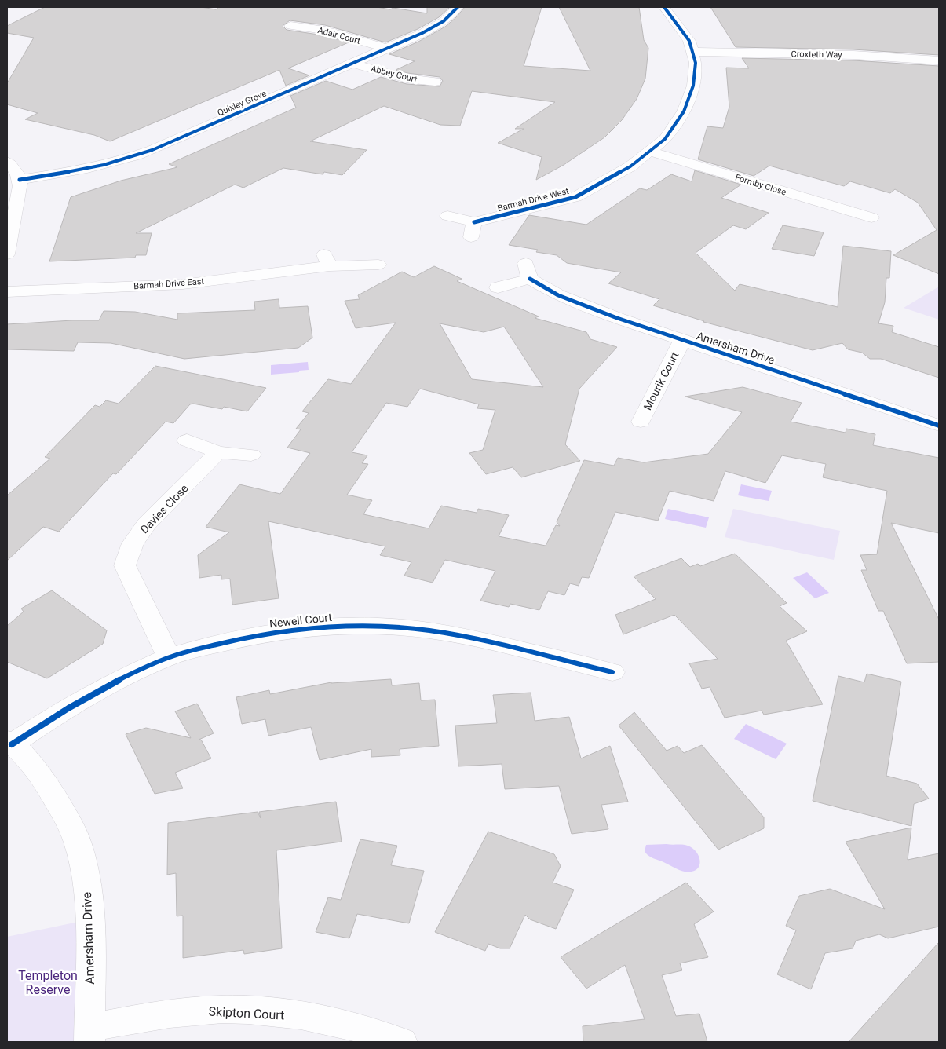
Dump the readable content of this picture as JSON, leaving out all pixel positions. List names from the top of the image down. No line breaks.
{"streets":{"street":["Adair Court","Croxteth Way","Abbey Court","Quixley Grove","Formby Close","Barmah Drive West","Barmah Drive East","Amersham Drive","Mourik Court","Davies Close","Newell Court","Skipton Court"]},"crossings":[["Adair Court","Quixley Grove"],["Croxteth Way","Barmah Drive West"],["Abbey Court","Quixley Grove"],["Formby Close","Barmah Drive West"],["Amersham Drive","Mourik Court"],["Amersham Drive","Newell Court"],["Amersham Drive","Skipton Court"],["Davies Close","Newell Court"]],"parks":["Templeton Reserve"]}
